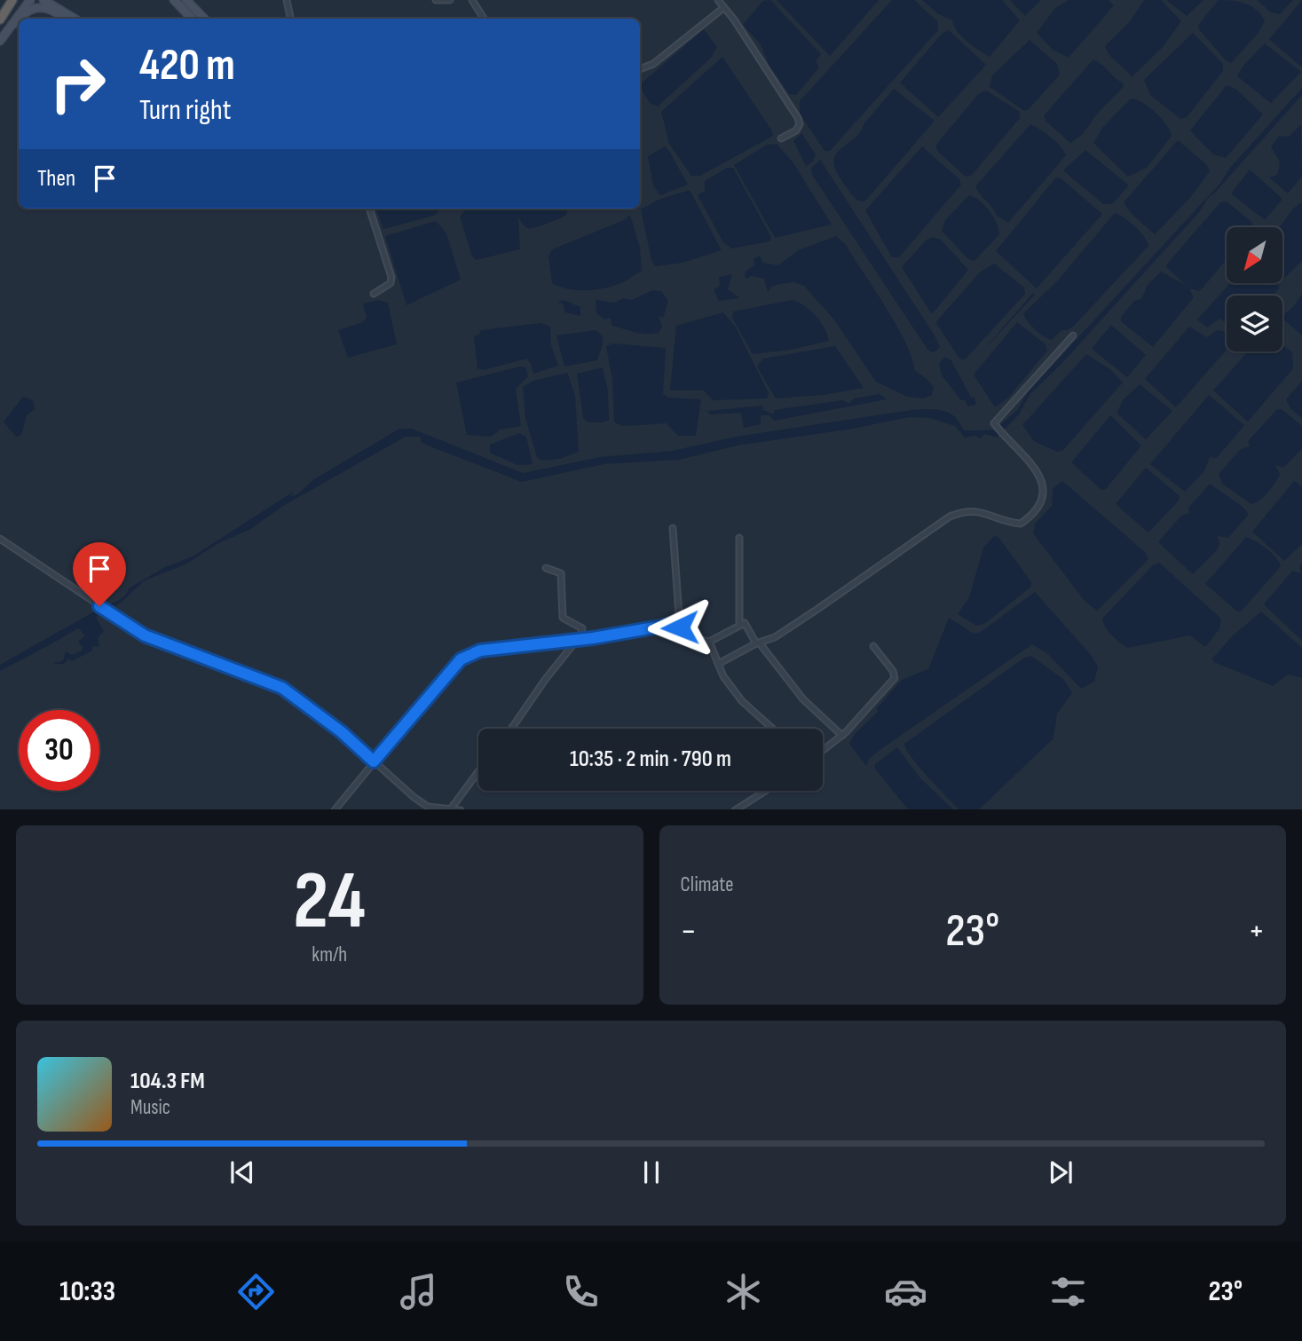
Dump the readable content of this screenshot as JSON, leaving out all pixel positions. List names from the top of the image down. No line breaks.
{"north":"bottom left","page":{"turn":["420 m","Turn right"],"then":"Then","limit":"30","trip":"10:35 · 2 min · 790 m","tile":[["24","km/h"],"Climate"],"heat":["−","23°","+"],"song":["104.3 FM","Music"],"tabs":["10:33","23°"]}}
